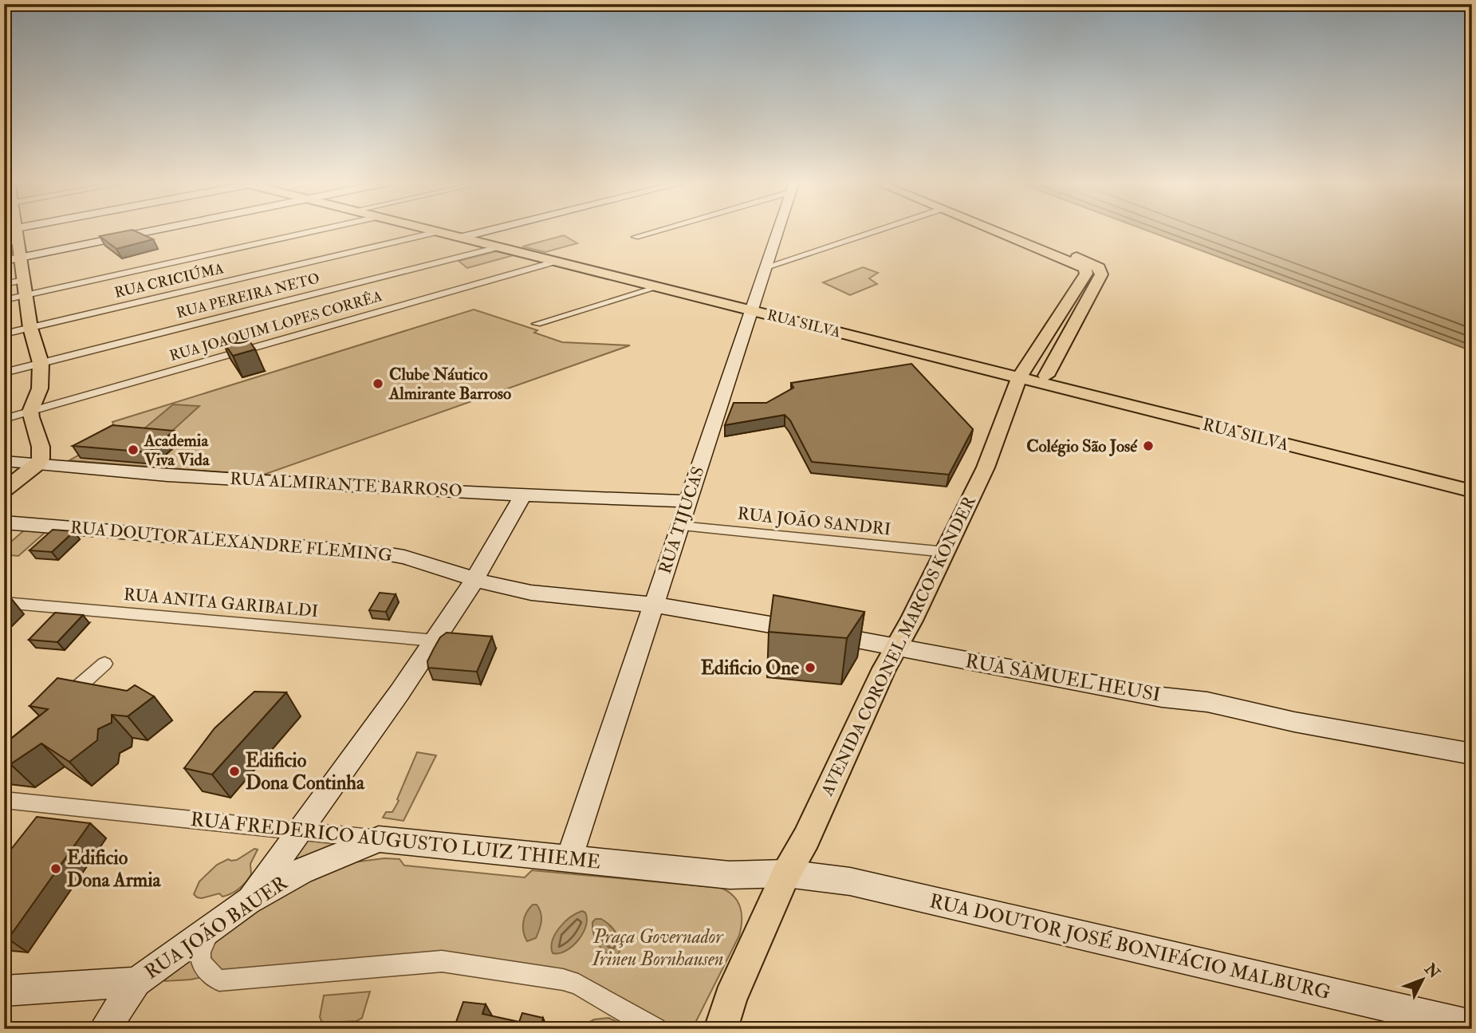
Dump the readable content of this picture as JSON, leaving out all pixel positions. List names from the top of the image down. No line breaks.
{"streets":{"main road":["RUA SILVA","AVENIDA CORONEL MARCOS KONDER"],"street":["RUA CRICIÚMA","RUA PEREIRA NETO","RUA JOAQUIM LOPES CORRÊA","RUA ALMIRANTE BARROSO","RUA TIJUCAS","RUA JOÃO SANDRI","RUA DOUTOR ALEXANDRE FLEMING","RUA ANITA GARIBALDI","RUA SAMUEL HEUSI","RUA FREDERICO AUGUSTO LUIZ THIEME","RUA JOÃO BAUER","RUA DOUTOR JOSÉ BONIFÁCIO MALBURG"]},"crossings":[["RUA CRICIÚMA","RUA SILVA"],["RUA PEREIRA NETO","RUA SILVA"],["RUA SILVA","RUA JOAQUIM LOPES CORRÊA"],["RUA SILVA","RUA TIJUCAS"],["RUA SILVA","AVENIDA CORONEL MARCOS KONDER"],["RUA ALMIRANTE BARROSO","RUA TIJUCAS"],["RUA TIJUCAS","RUA JOÃO SANDRI"],["RUA TIJUCAS","RUA DOUTOR ALEXANDRE FLEMING"],["RUA TIJUCAS","RUA SAMUEL HEUSI"],["RUA TIJUCAS","RUA FREDERICO AUGUSTO LUIZ THIEME"],["RUA JOÃO SANDRI","AVENIDA CORONEL MARCOS KONDER"],["RUA DOUTOR ALEXANDRE FLEMING","RUA SAMUEL HEUSI"],["AVENIDA CORONEL MARCOS KONDER","RUA SAMUEL HEUSI"],["AVENIDA CORONEL MARCOS KONDER","RUA FREDERICO AUGUSTO LUIZ THIEME"],["AVENIDA CORONEL MARCOS KONDER","RUA DOUTOR JOSÉ BONIFÁCIO MALBURG"],["RUA FREDERICO AUGUSTO LUIZ THIEME","RUA JOÃO BAUER"],["RUA FREDERICO AUGUSTO LUIZ THIEME","RUA DOUTOR JOSÉ BONIFÁCIO MALBURG"]],"parks":["Praça Governador Irineu Bornhausen"],"places":["Clube Náutico Almirante Barroso","Colégio São José","Academia Viva Vida","Edificio One","Edificio Dona Continha","Edificio Dona Armia"],"north":"top right"}
